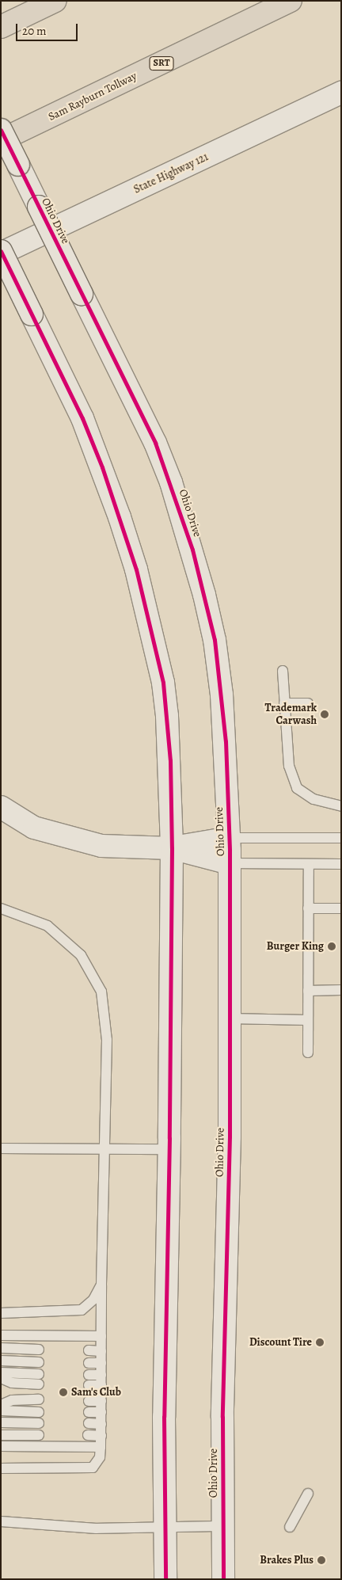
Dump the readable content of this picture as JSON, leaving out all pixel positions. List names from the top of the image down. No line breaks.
{"streets":{"highway":["SRT","Sam Rayburn Tollway"],"main road":["State Highway 121","Ohio Drive"]},"places":["Trademark Carwash","Burger King","Discount Tire","Sam's Club","Brakes Plus"],"scale_bar":"20 m"}
